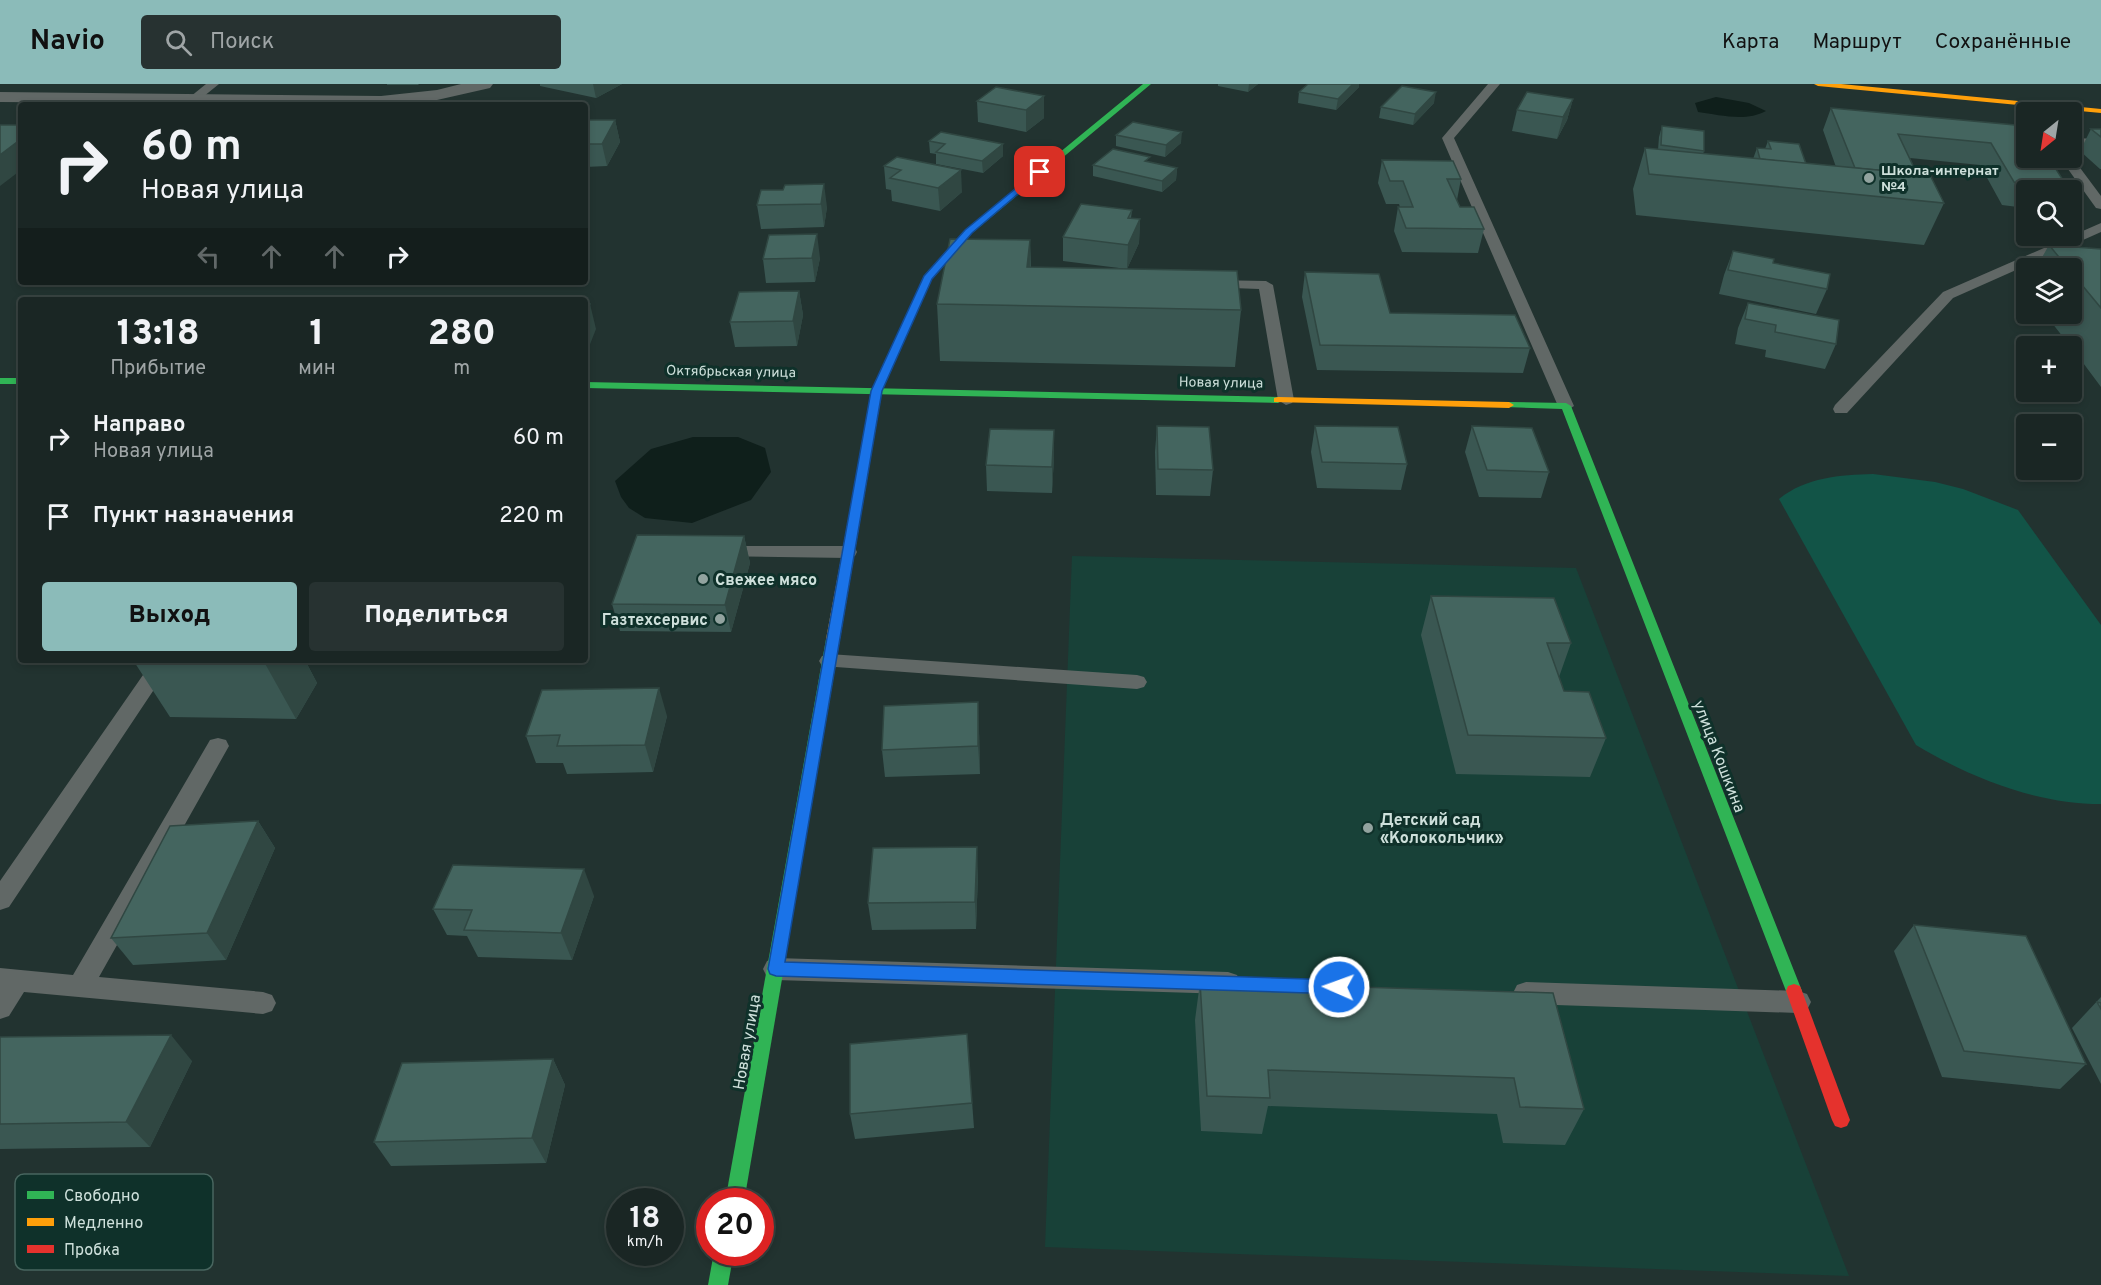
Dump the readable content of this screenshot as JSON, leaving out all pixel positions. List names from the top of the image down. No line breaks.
{"streets":{"street":["Октябрьская улица","Новая улица","улица Кошкина"]},"crossings":[["Октябрьская улица","Новая улица"],["Новая улица","улица Кошкина"]],"places":["Школа-интернат №4","Свежее мясо","Газтехсервис","Детский сад «Колокольчик»"],"legend":["Свободно","Медленно","Пробка"],"north":"bottom left","page":{"header":"Navio","search":"Поиск","nav":["Карта","Маршрут","Сохранённые"],"map_buttons":["+","−"],"turn":["60 m","Новая улица"],"eta":["13:18","Прибытие","1","мин","280","m"],"list":[{"name":"Направо","note":"Новая улица","value":"60 m"},{"name":"Пункт назначения","value":"220 m"}],"buttons":["Выход","Поделиться"],"speed":"18 km/h","limit":"20"}}
